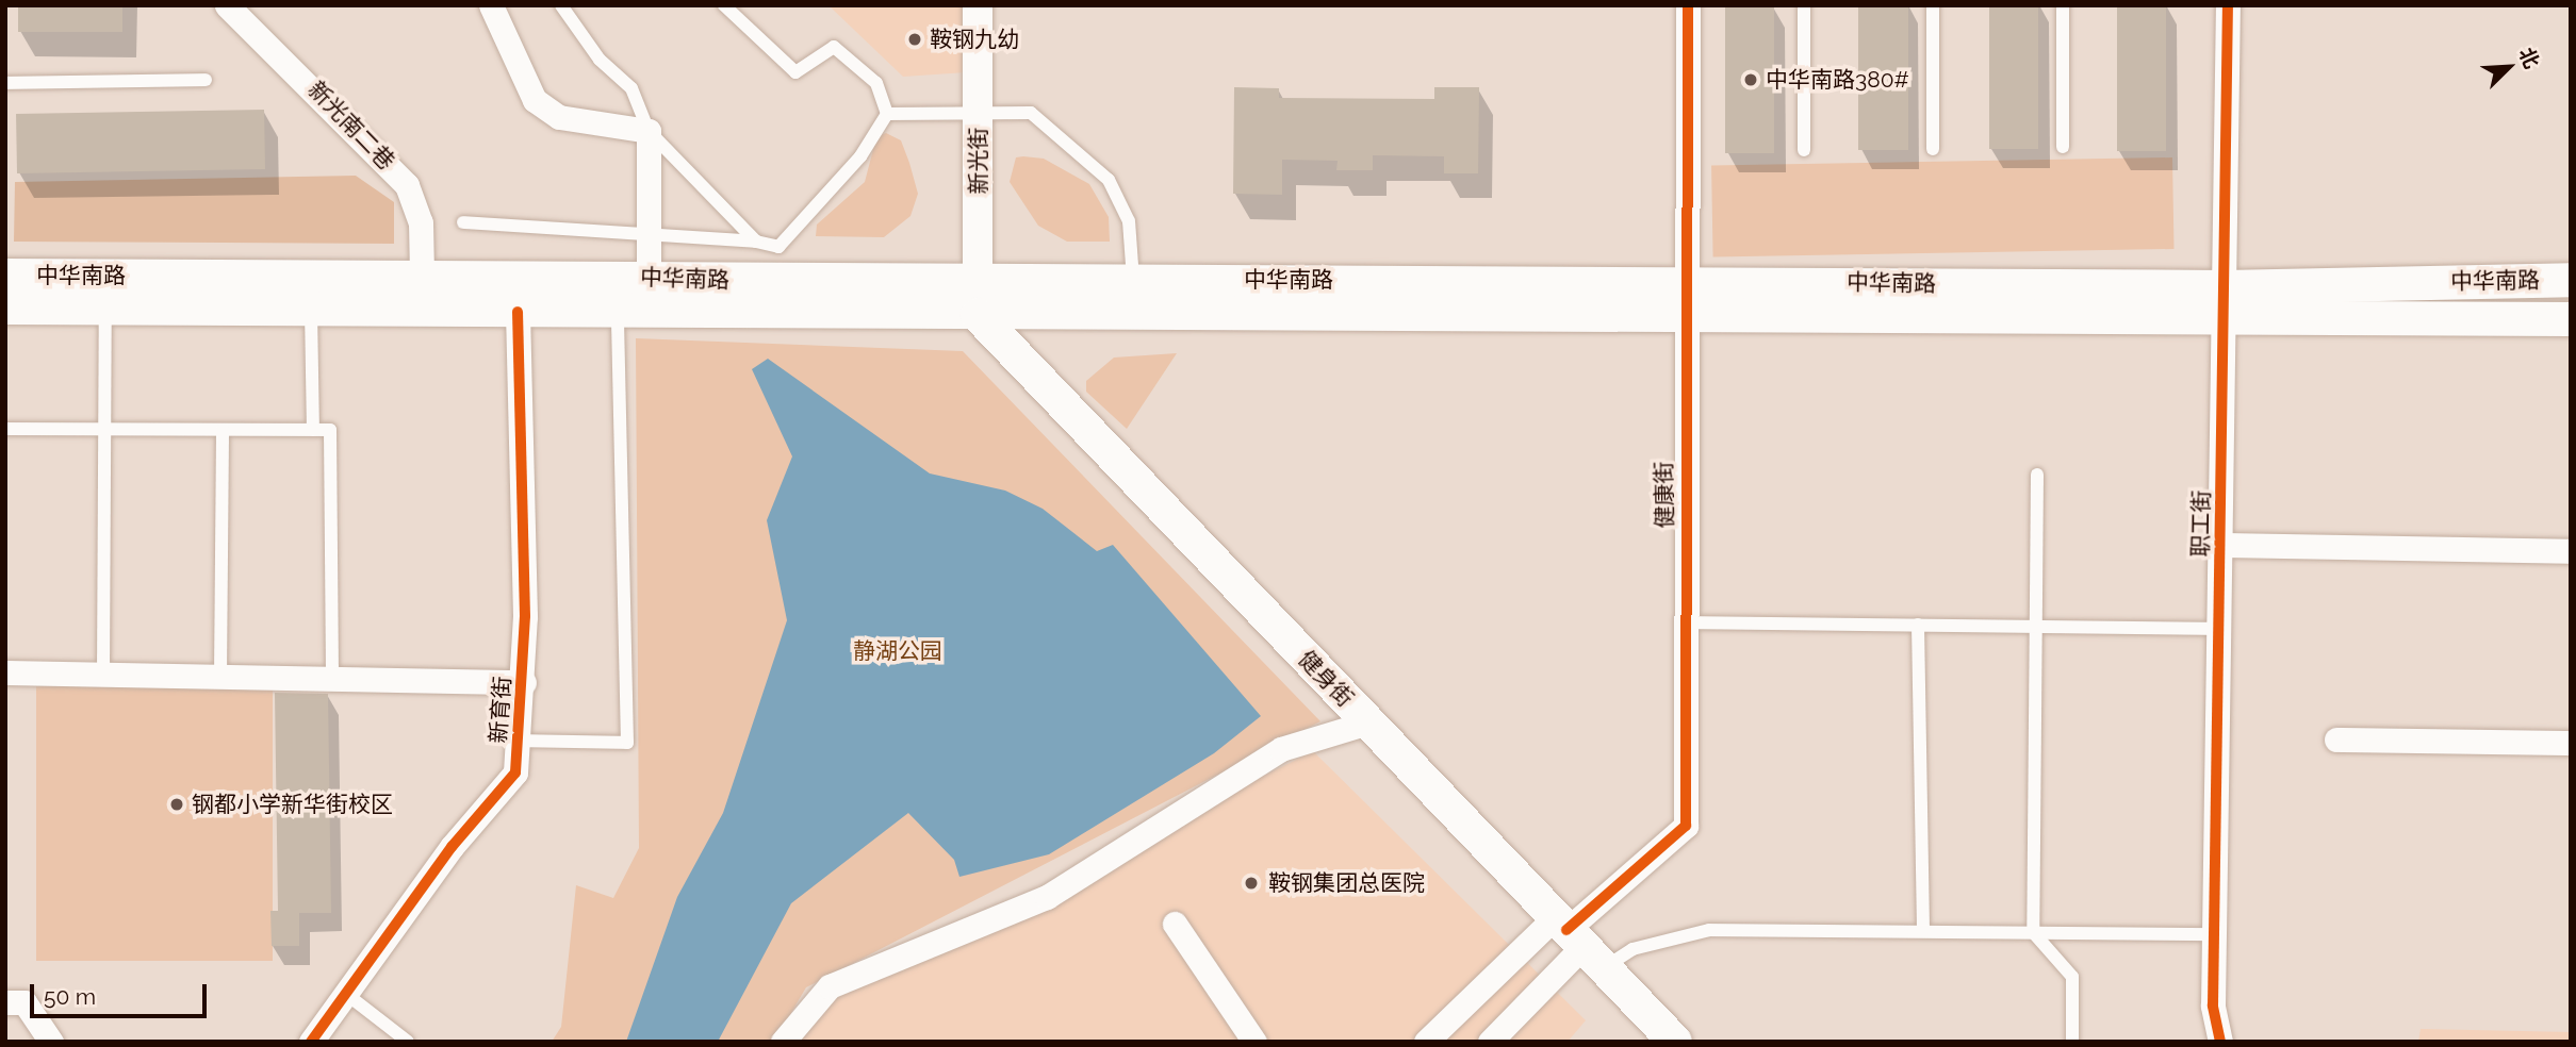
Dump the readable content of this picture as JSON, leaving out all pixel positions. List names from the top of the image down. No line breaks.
{"streets":{"main road":["中华南路","健身街"],"street":["新光南二巷","新光街","健康街","职工街","新育街"]},"crossings":[["新光南二巷","中华南路"],["新光街","中华南路"],["新光街","健身街"],["中华南路","健康街"],["中华南路","职工街"],["中华南路","健身街"],["中华南路","新育街"],["健康街","健身街"]],"parks":["静湖公园"],"places":["鞍钢九幼","中华南路380#","钢都小学新华街校区","鞍钢集团总医院"],"scale_bar":"50 m","north":"top right"}
